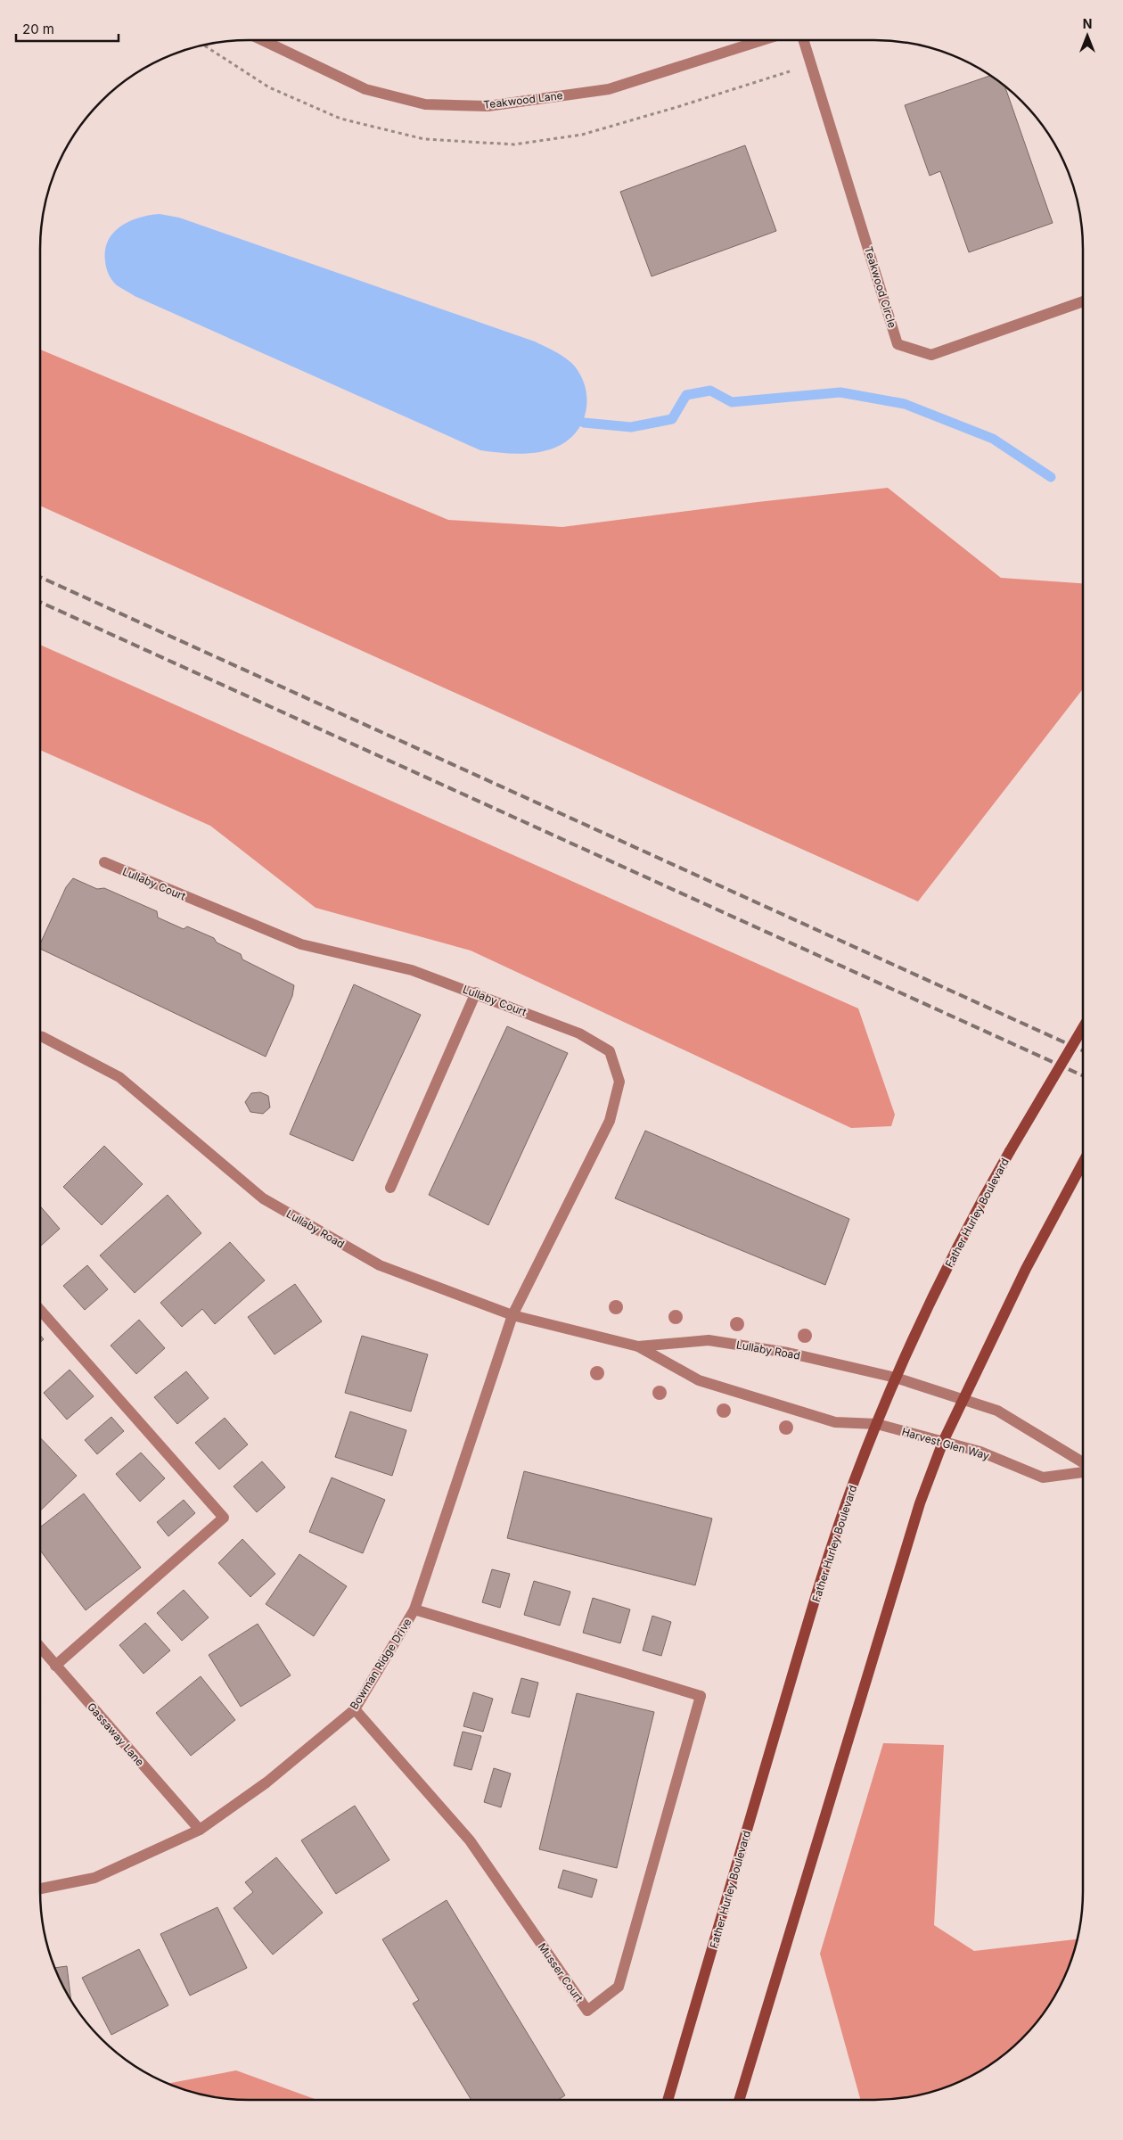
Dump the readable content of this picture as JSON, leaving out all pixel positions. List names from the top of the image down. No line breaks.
{"streets":{"main road":["Father Hurley Boulevard"],"street":["Teakwood Lane","Teakwood Circle","Lullaby Court","Lullaby Road","Harvest Glen Way","Bowman Ridge Drive","Gassaway Lane","Musser Court"]},"crossings":[["Lullaby Court","Lullaby Road"],["Lullaby Court","Bowman Ridge Drive"],["Father Hurley Boulevard","Lullaby Road"],["Father Hurley Boulevard","Harvest Glen Way"],["Lullaby Road","Harvest Glen Way"],["Lullaby Road","Bowman Ridge Drive"],["Bowman Ridge Drive","Gassaway Lane"],["Bowman Ridge Drive","Musser Court"]],"scale_bar":"20 m","north":"top"}
